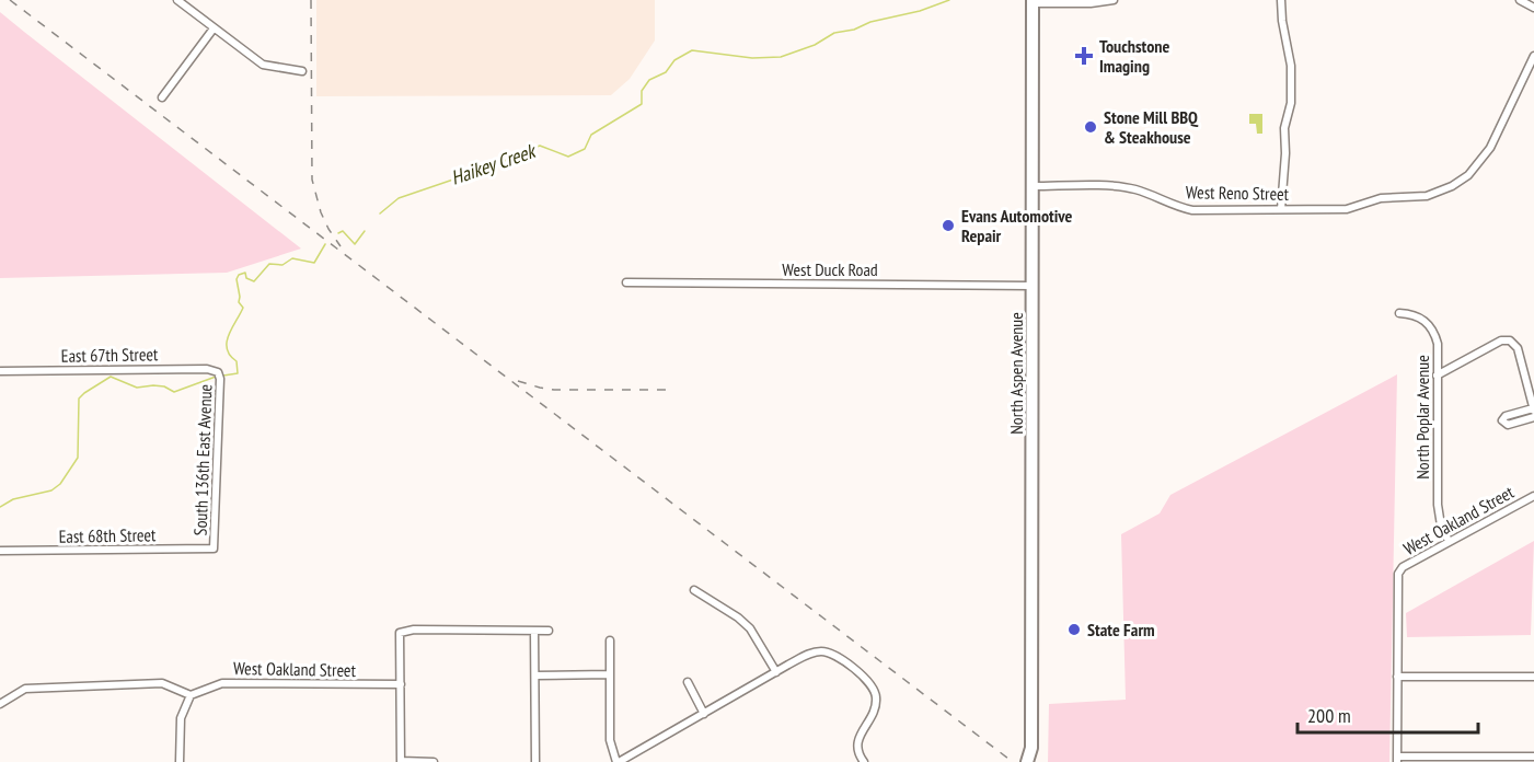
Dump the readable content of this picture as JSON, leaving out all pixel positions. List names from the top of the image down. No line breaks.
{"streets":{"main road":["North Aspen Avenue"],"street":["West Reno Street","West Duck Road","East 67th Street","North Poplar Avenue","South 136th East Avenue","West Oakland Street","East 68th Street"]},"crossings":[["West Reno Street","North Aspen Avenue"],["West Duck Road","North Aspen Avenue"],["East 67th Street","South 136th East Avenue"],["North Poplar Avenue","West Oakland Street"],["South 136th East Avenue","East 68th Street"]],"water":["Haikey Creek"],"places":{"health":["Touchstone Imaging"],"other":["Stone Mill BBQ & Steakhouse","Evans Automotive Repair","State Farm"]},"scale_bar":"200 m"}
